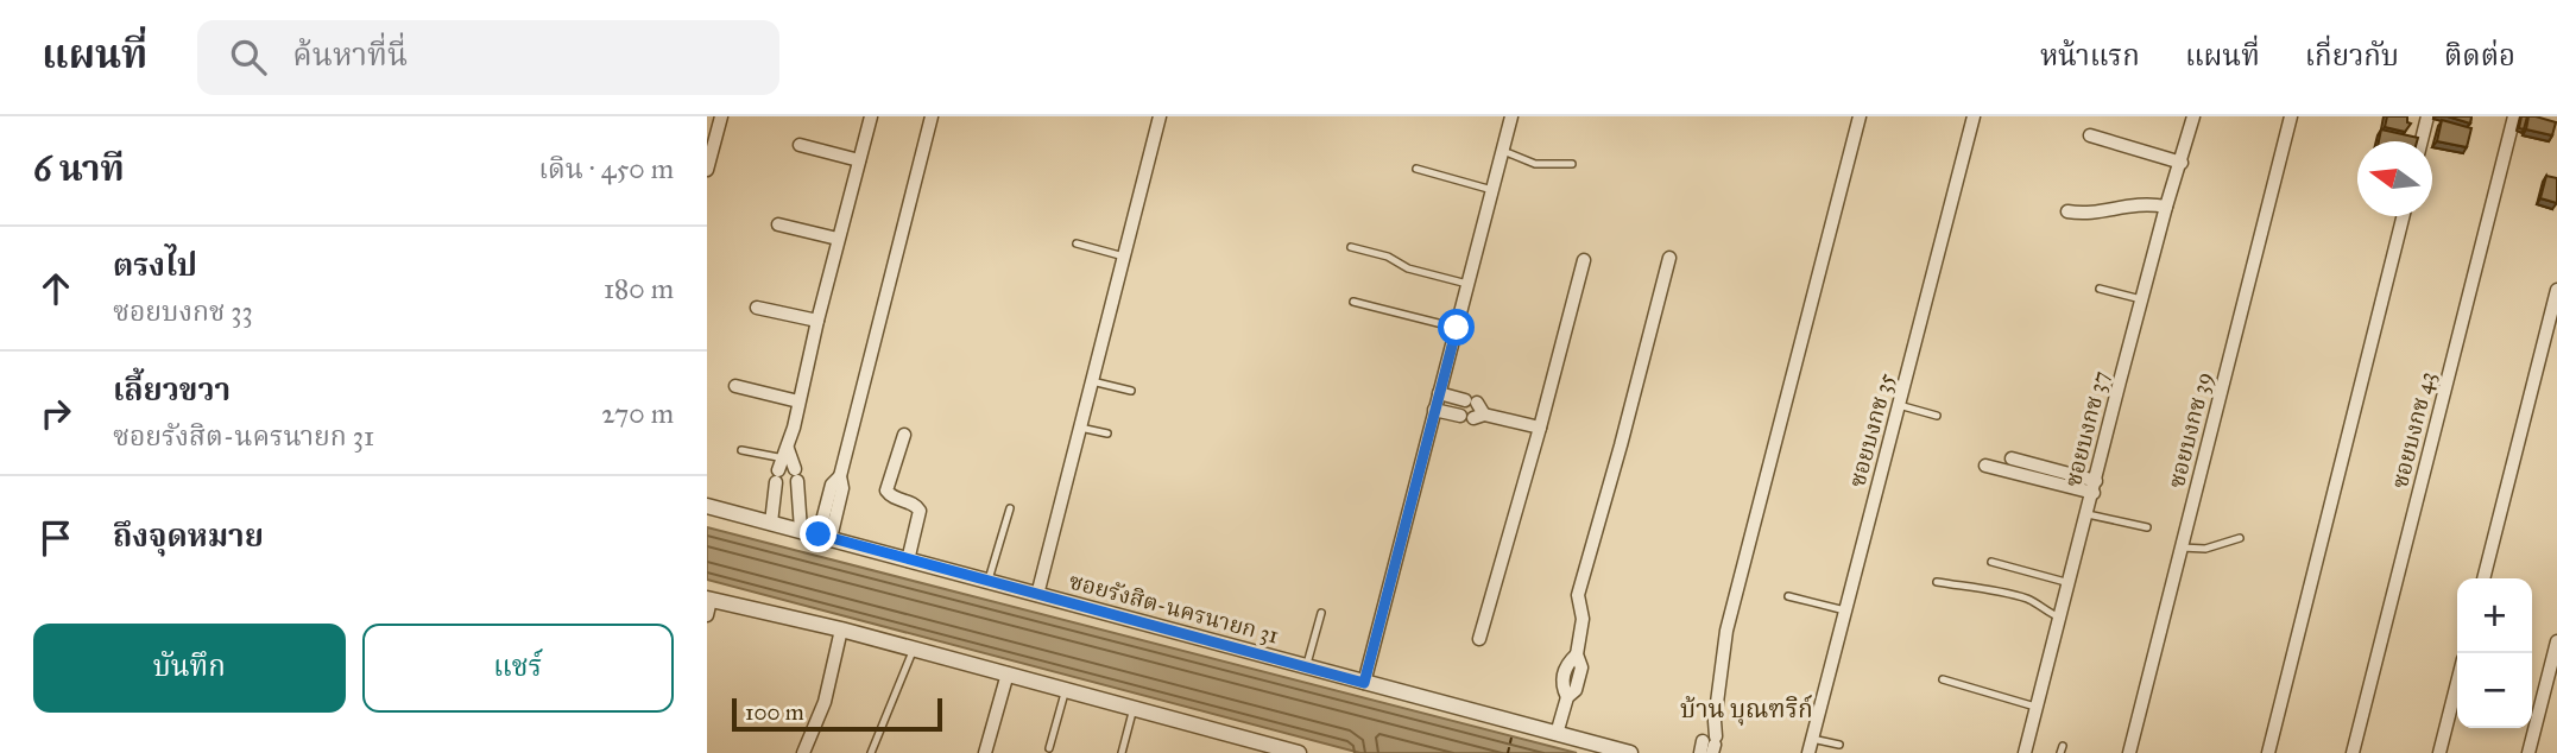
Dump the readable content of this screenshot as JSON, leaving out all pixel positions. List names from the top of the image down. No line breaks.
{"streets":{"street":["ซอยบงกช 37","ซอยบงกช 35","ซอยบงกช 39","ซอยบงกช 43","ซอยรังสิต-นครนายก 31"]},"districts":["บ้าน บุณฑริก์"],"scale_bar":"100 m","north":"left","page":{"header":"แผนที่","search":"ค้นหาที่นี่","nav":["หน้าแรก","แผนที่","เกี่ยวกับ","ติดต่อ"],"heading":["6 นาที","เดิน · 450 m"],"list":[["ตรงไป","ซอยบงกช 33","180 m"],["เลี้ยวขวา","ซอยรังสิต-นครนายก 31","270 m"],"ถึงจุดหมาย"],"map_buttons":["+","−"],"buttons":["บันทึก","แชร์"],"scale":"100 m"}}
